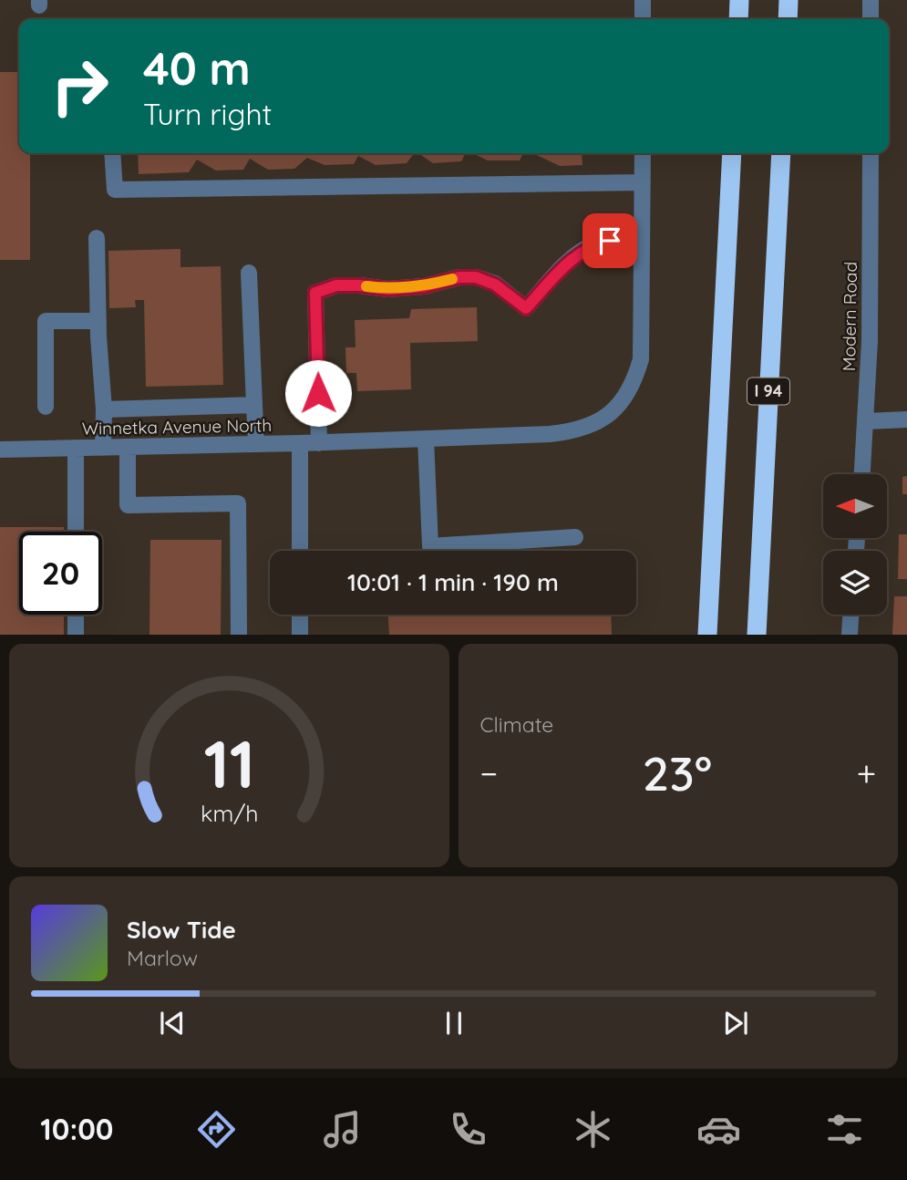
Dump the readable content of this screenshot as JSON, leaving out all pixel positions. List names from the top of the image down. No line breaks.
{"streets":{"highway":["I 94"],"street":["Modern Road","Winnetka Avenue North"]},"north":"left","page":{"turn":["40 m","Turn right"],"limit":"20","trip":"10:01 · 1 min · 190 m","tile":"Climate","heat":["−","23°","+"],"song":["Slow Tide","Marlow"],"tabs":"10:00","gauge":["11","km/h"]}}
